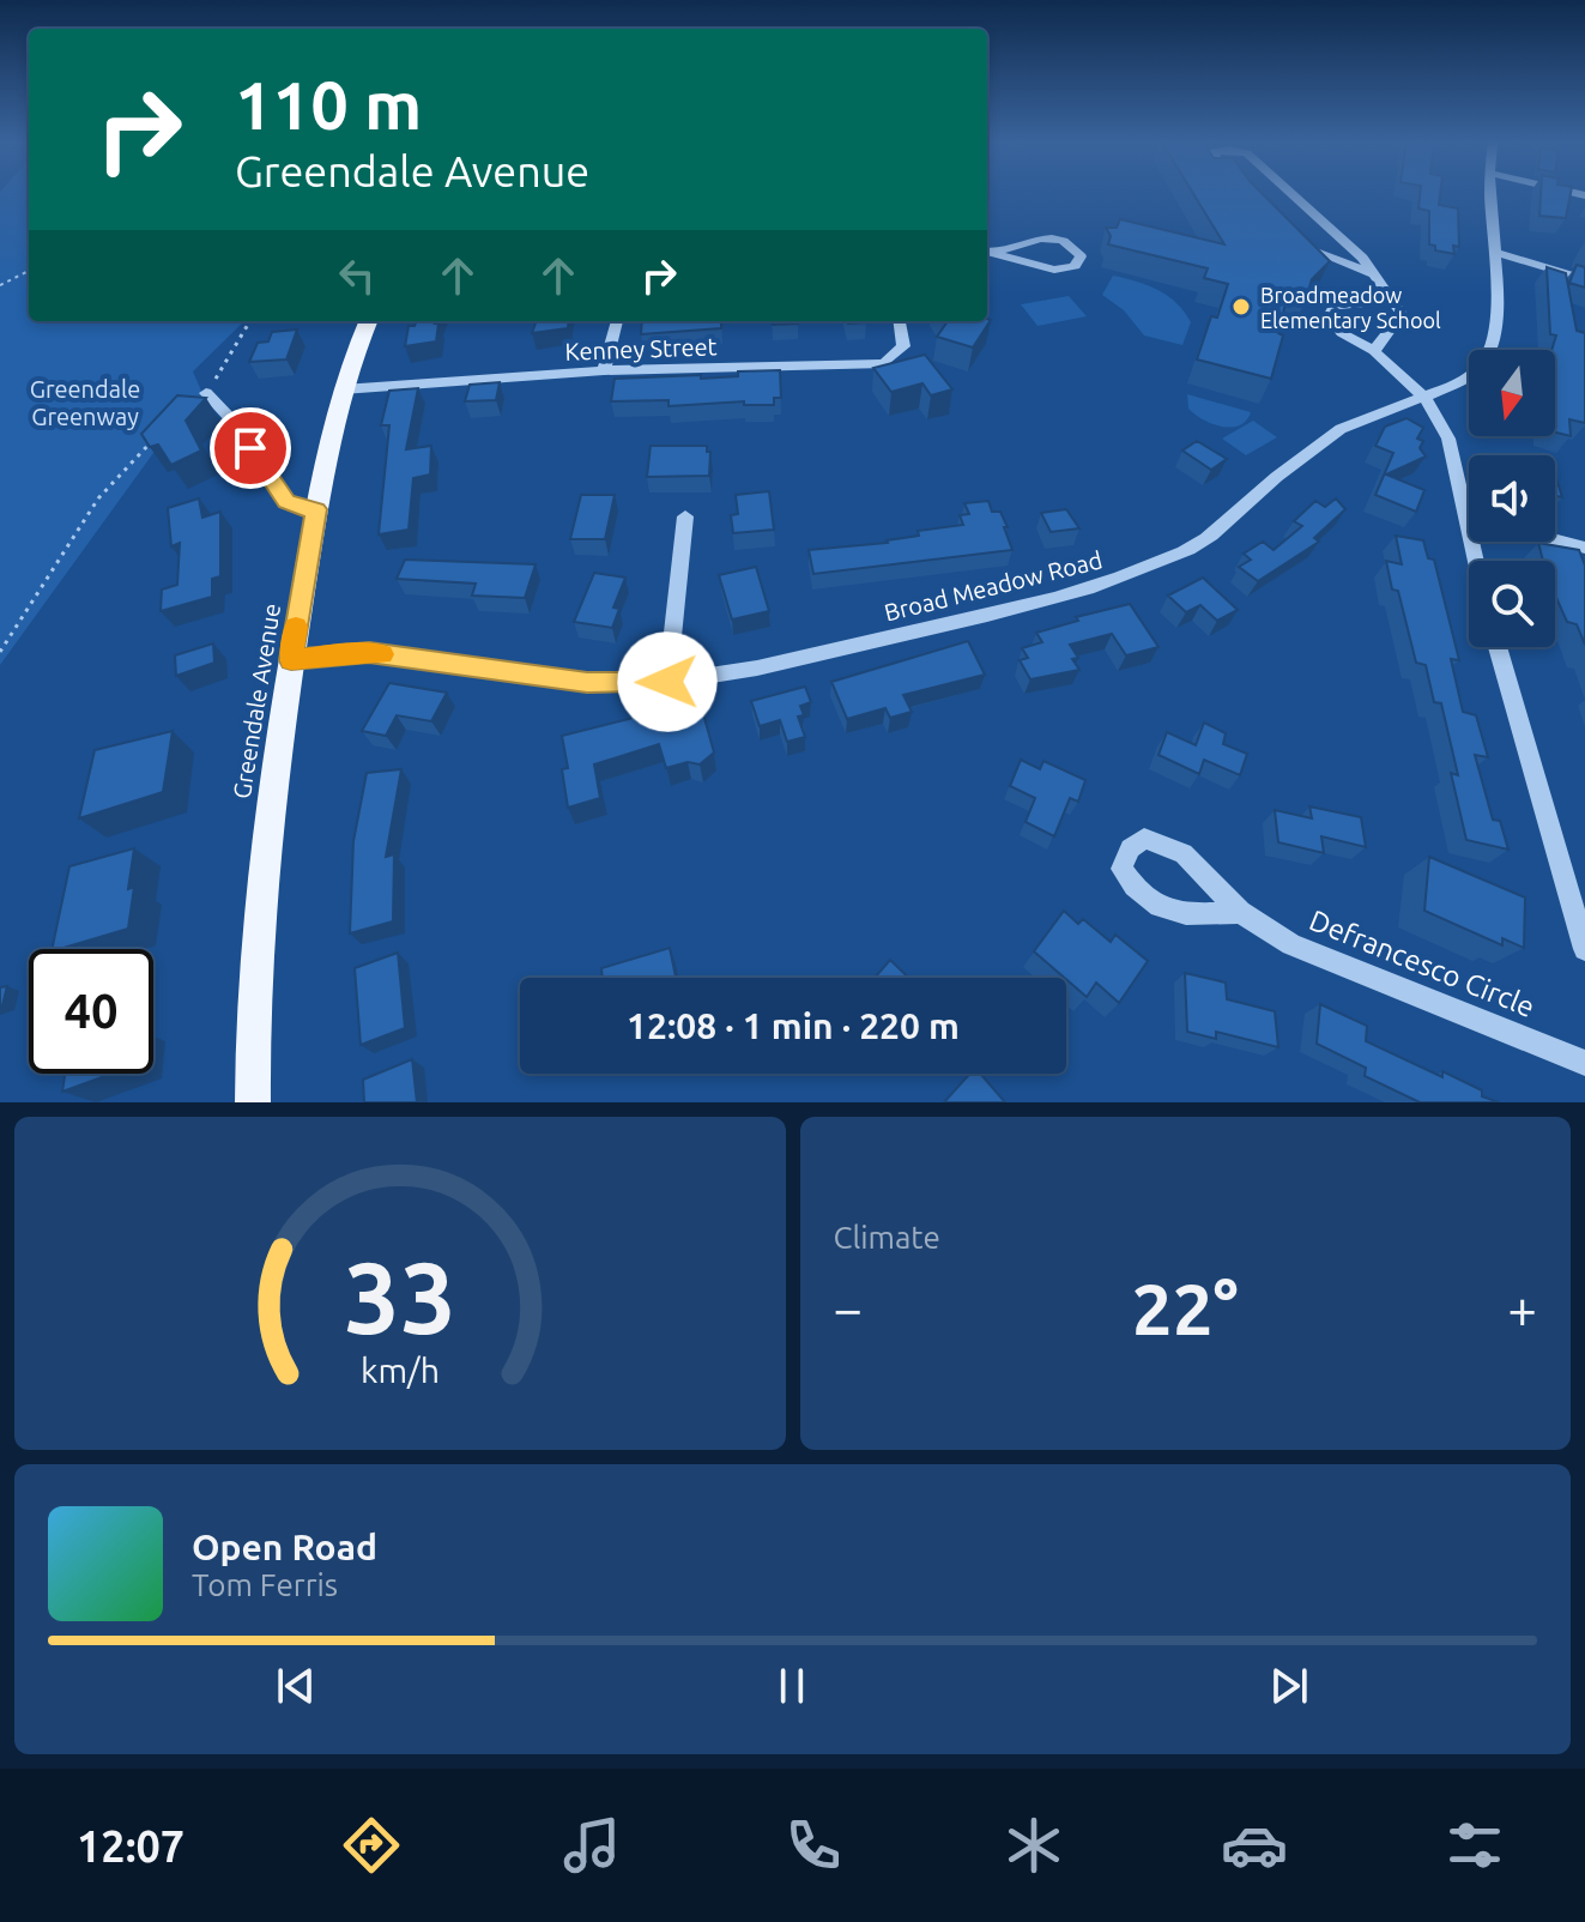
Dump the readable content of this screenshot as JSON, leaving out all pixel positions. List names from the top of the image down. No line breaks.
{"streets":{"main road":["Greendale Avenue"],"street":["Kenney Street","Broad Meadow Road","Defrancesco Circle"]},"crossings":[["Kenney Street","Greendale Avenue"],["Broad Meadow Road","Greendale Avenue"]],"parks":["Greendale Greenway"],"places":["Broadmeadow Elementary School"],"north":"bottom","page":{"turn":["110 m","Greendale Avenue"],"limit":"40","trip":"12:08 · 1 min · 220 m","tile":"Climate","heat":["−","22°","+"],"song":["Open Road","Tom Ferris"],"tabs":"12:07","gauge":["33","km/h"]}}
